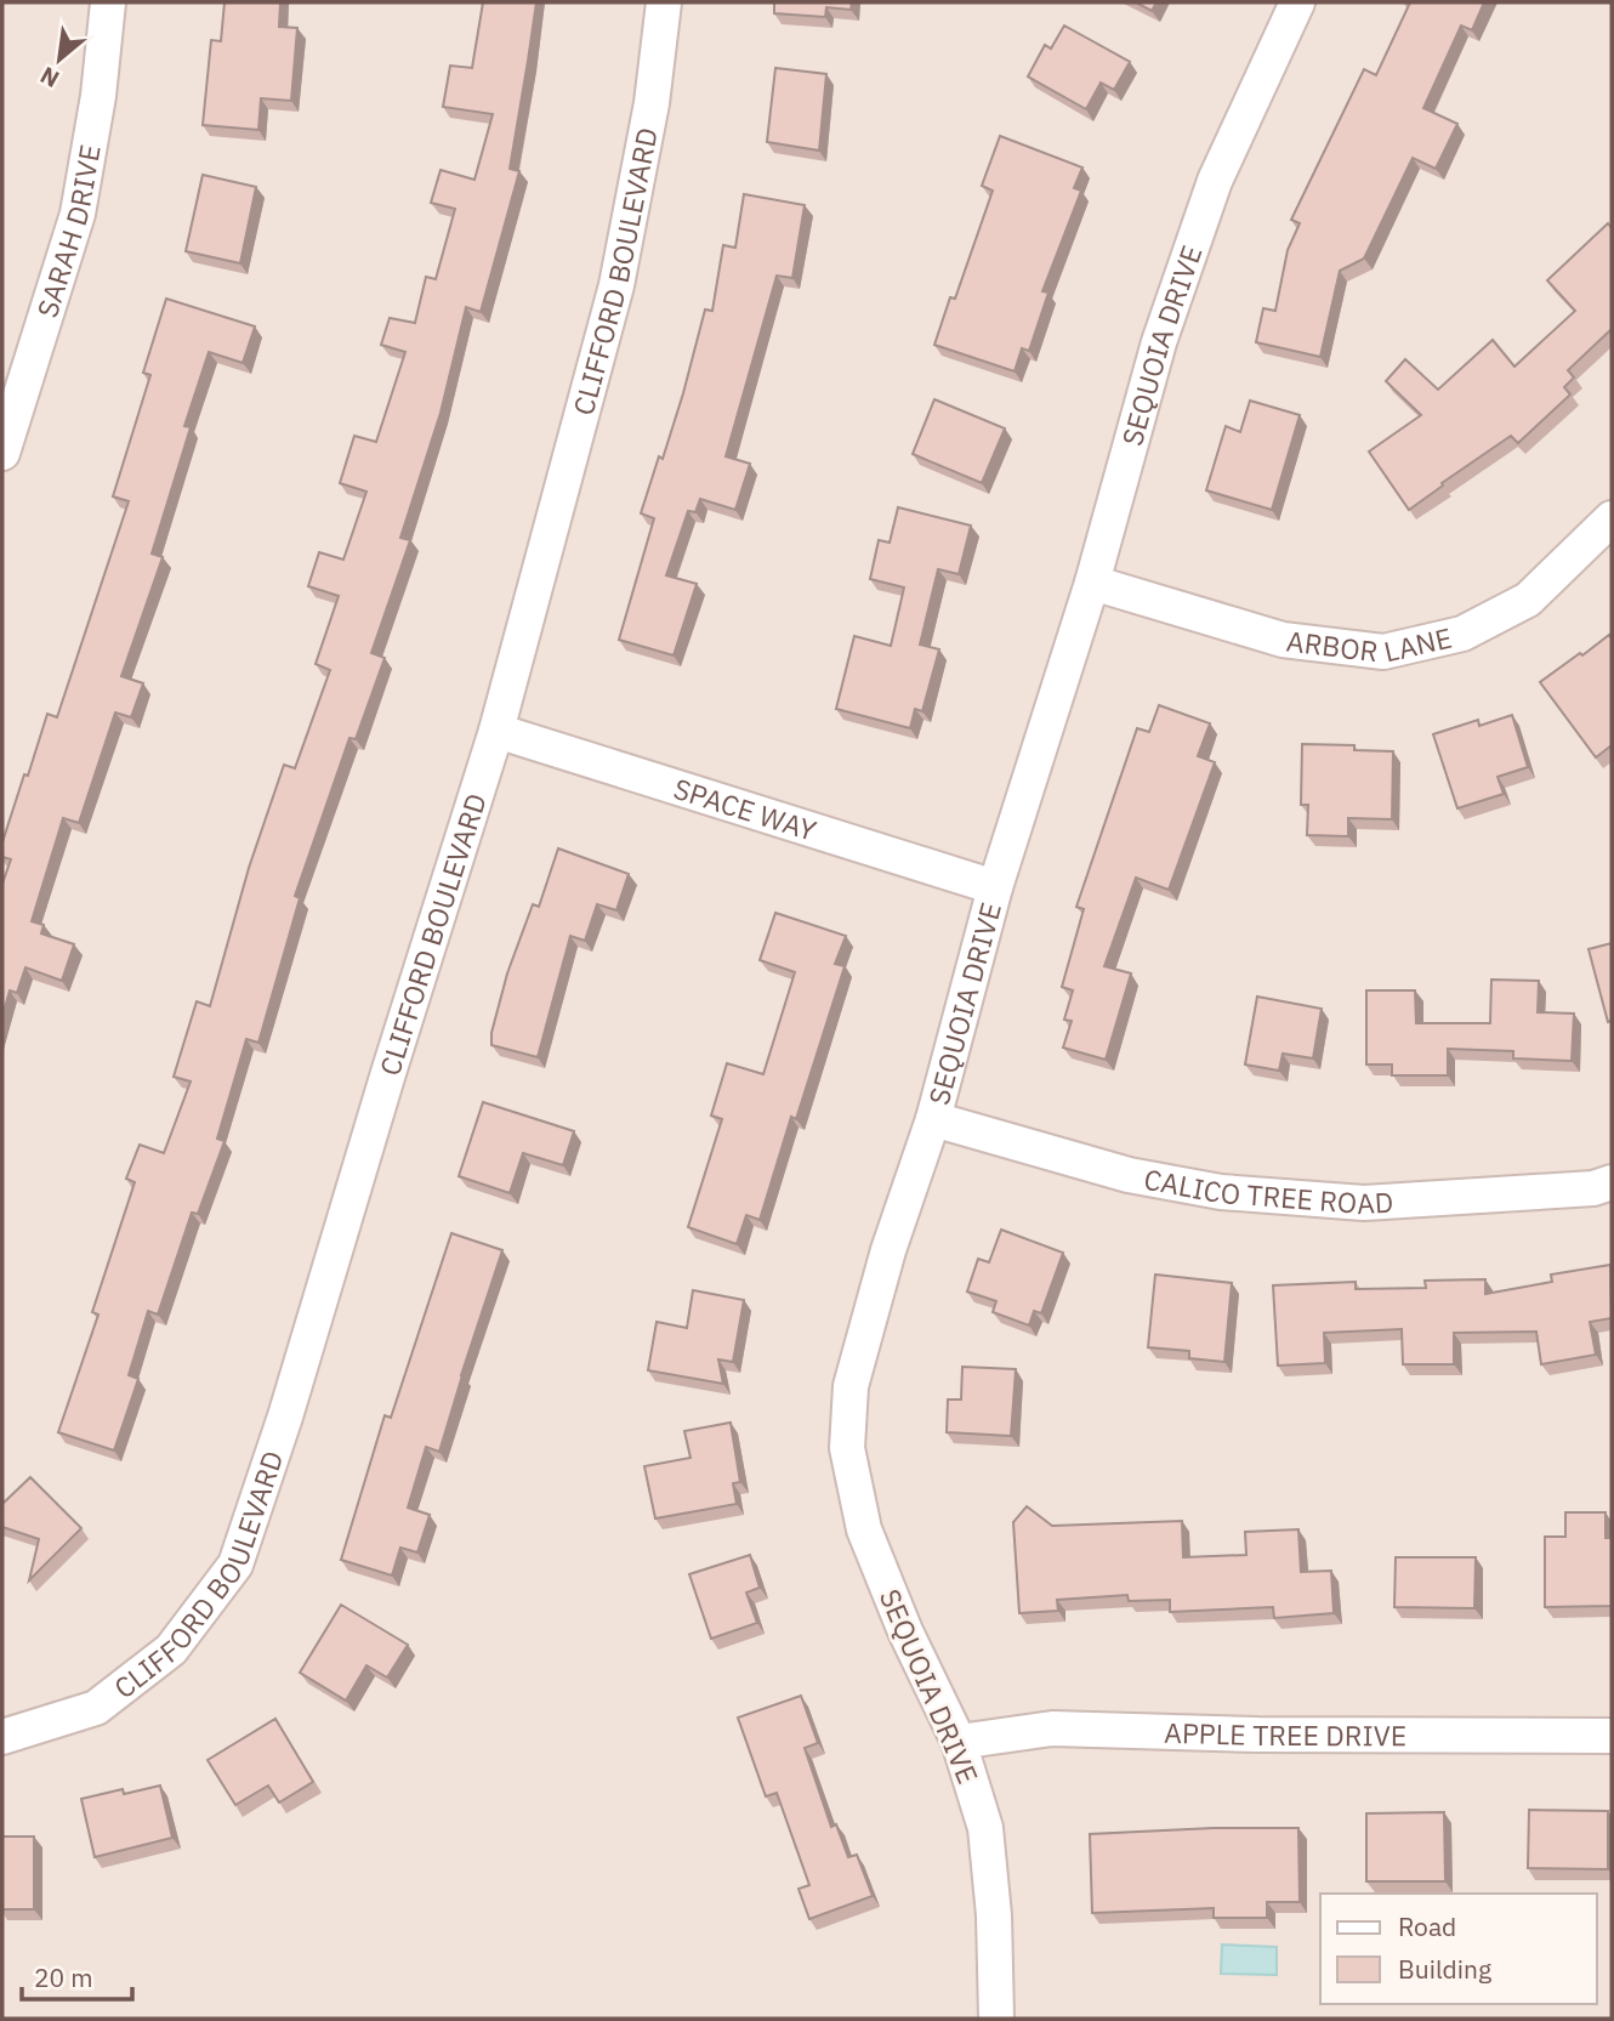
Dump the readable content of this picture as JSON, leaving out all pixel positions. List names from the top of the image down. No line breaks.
{"streets":{"street":["SARAH DRIVE","CLIFFORD BOULEVARD","SEQUOIA DRIVE","ARBOR LANE","SPACE WAY","CALICO TREE ROAD","APPLE TREE DRIVE"]},"crossings":[["CLIFFORD BOULEVARD","SPACE WAY"],["SEQUOIA DRIVE","ARBOR LANE"],["SEQUOIA DRIVE","SPACE WAY"],["SEQUOIA DRIVE","CALICO TREE ROAD"],["SEQUOIA DRIVE","APPLE TREE DRIVE"]],"legend":["Road","Building"],"scale_bar":"20 m","north":"bottom left"}
